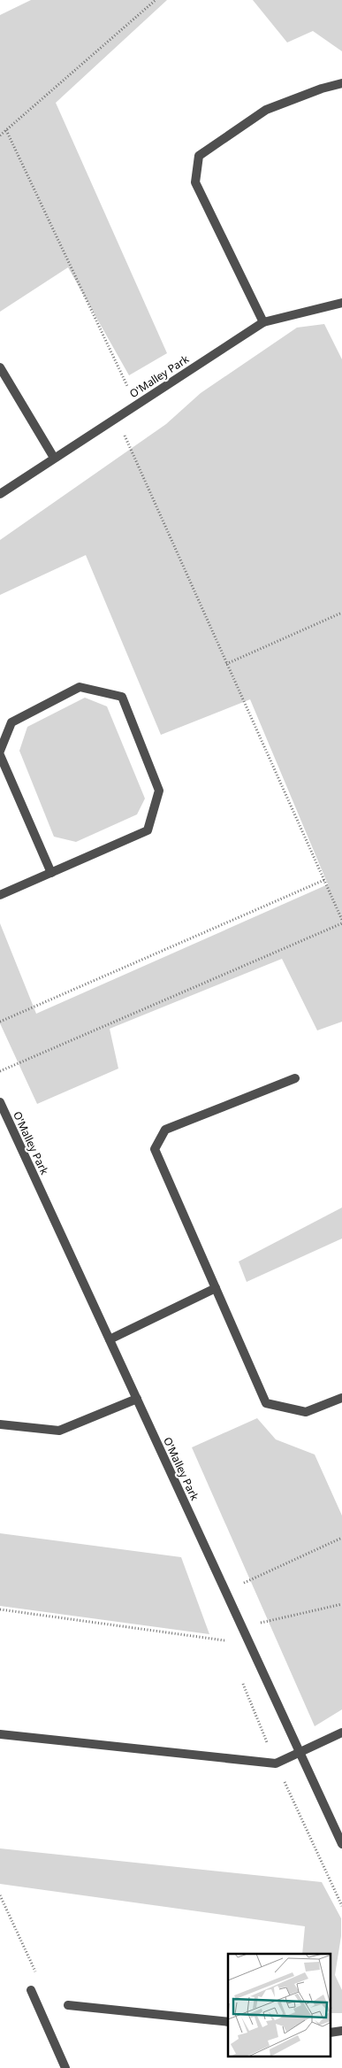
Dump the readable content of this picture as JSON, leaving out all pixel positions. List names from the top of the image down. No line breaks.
{"streets":{"street":["O'Malley Park"]}}
